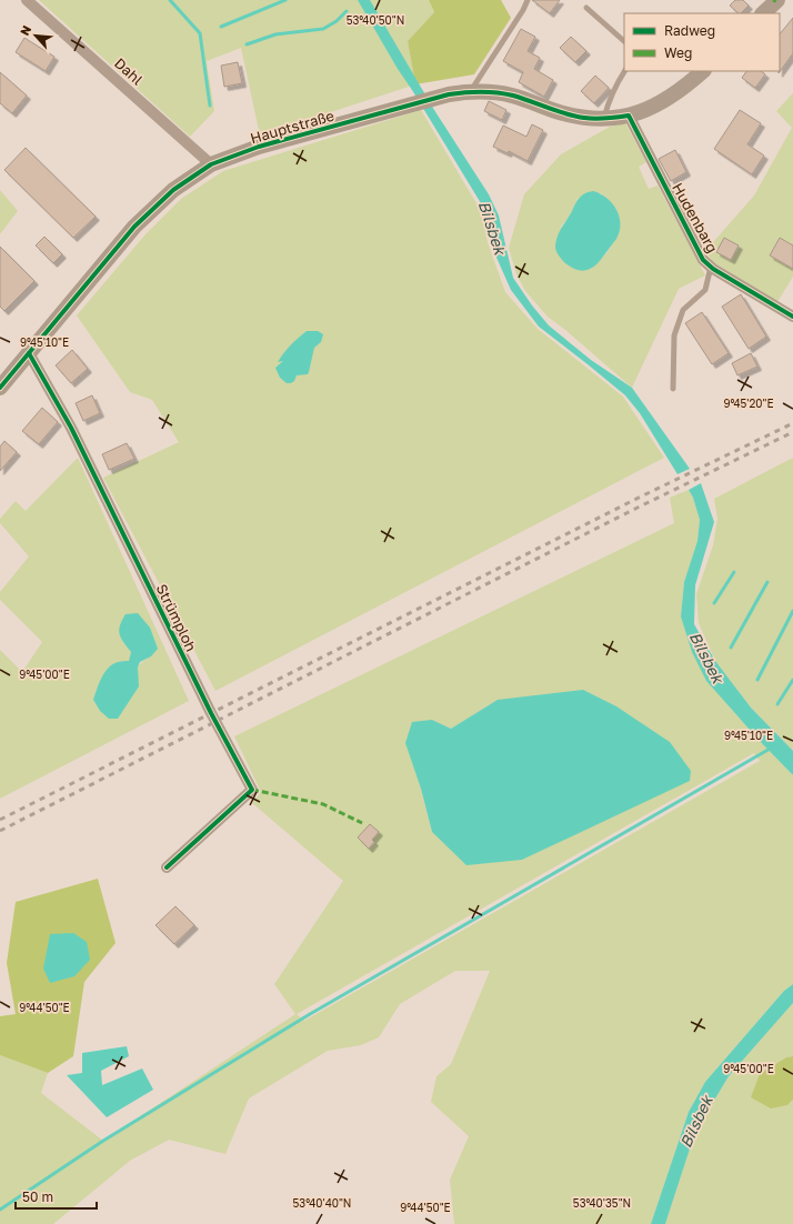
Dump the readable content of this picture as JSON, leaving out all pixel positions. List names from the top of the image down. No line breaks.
{"streets":{"main road":["Hauptstraße"],"street":["Dahl","Hudenbarg","Strümploh"]},"crossings":[["Dahl","Hauptstraße"],["Hauptstraße","Hudenbarg"],["Hauptstraße","Strümploh"]],"water":["Bilsbek"],"legend":["Radweg","Weg"],"scale_bar":"50 m","north":"top left","coordinates":["53°40'50\"N","9°45'10\"E","9°45'20\"E","9°45'00\"E","9°44'50\"E","53°40'40\"N","53°40'35\"N"]}
